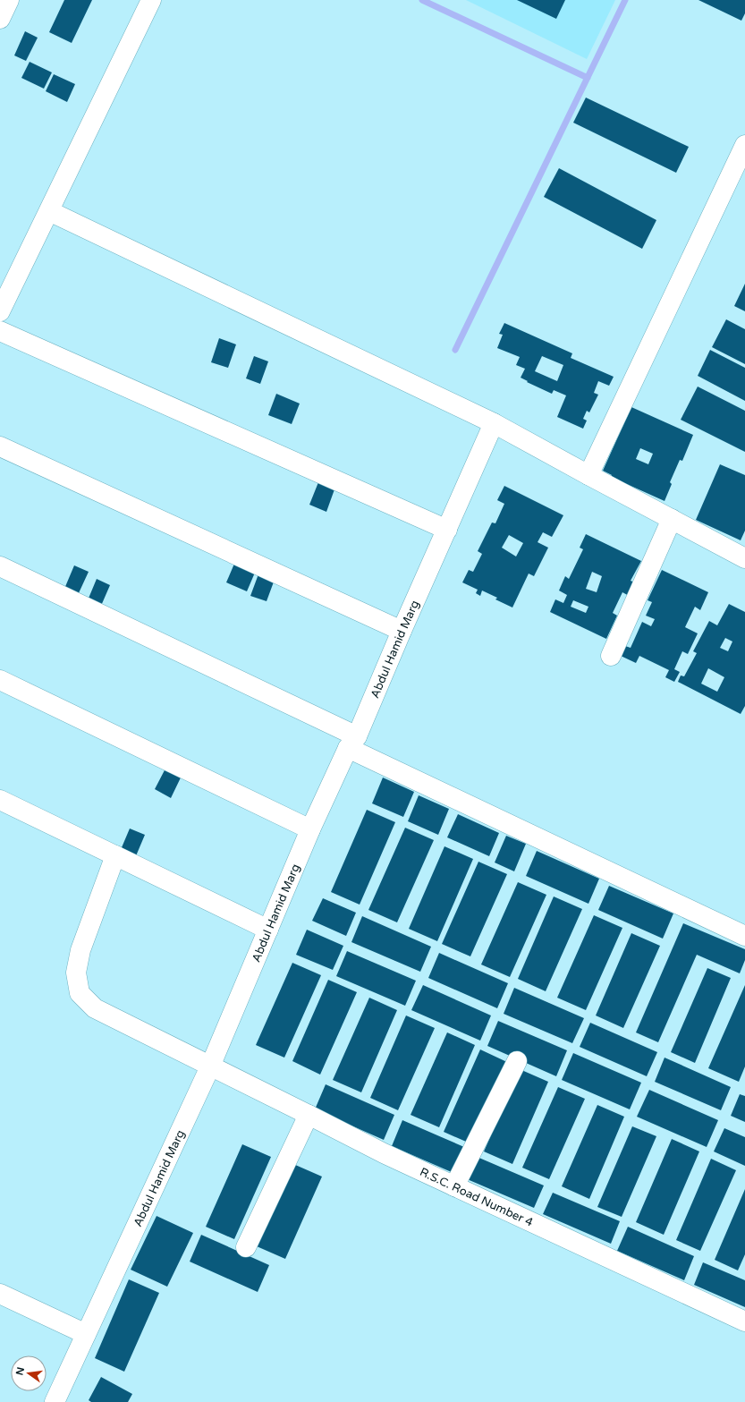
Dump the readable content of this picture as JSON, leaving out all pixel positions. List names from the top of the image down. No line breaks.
{"streets":{"street":["Abdul Hamid Marg","R.S.C. Road Number 4"]},"crossings":[["Abdul Hamid Marg","R.S.C. Road Number 4"]],"north":"left"}
